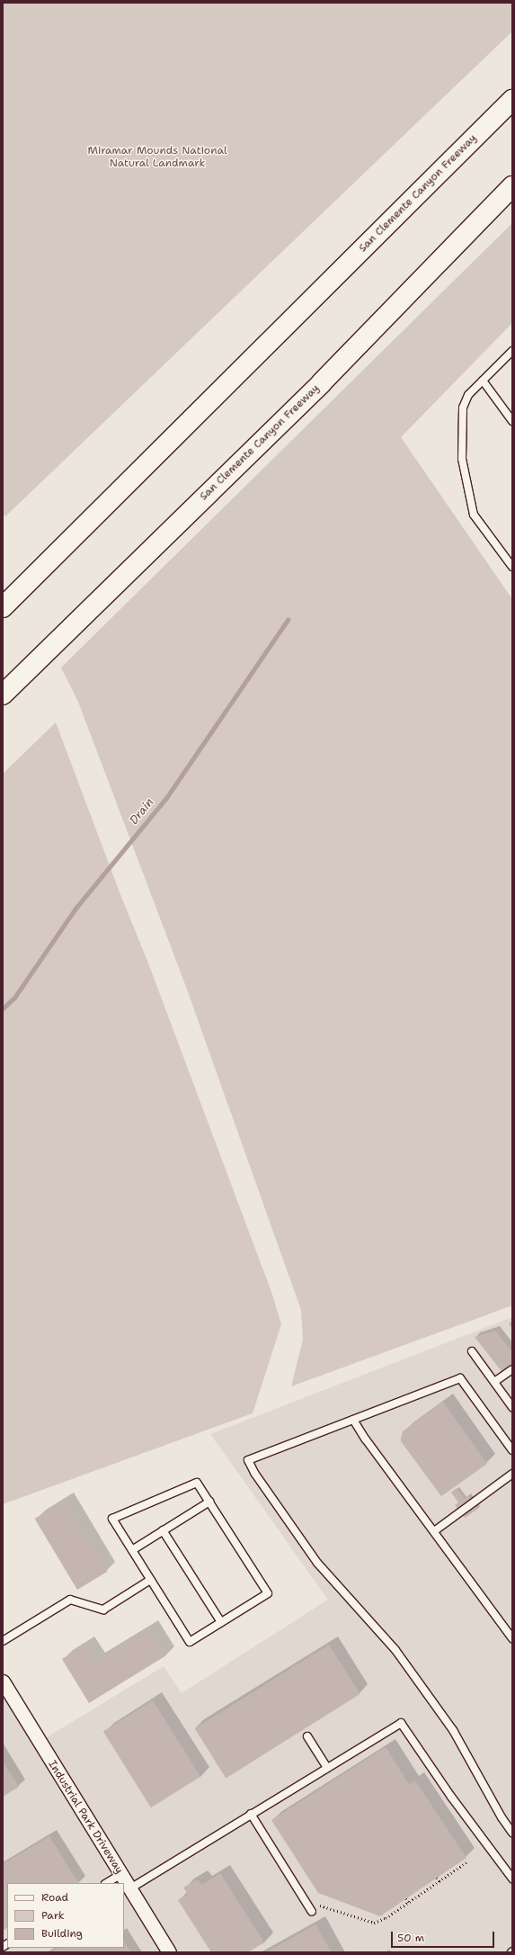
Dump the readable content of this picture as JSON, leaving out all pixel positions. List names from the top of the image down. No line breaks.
{"streets":{"highway":["San Clemente Canyon Freeway"],"street":["Industrial Park Driveway"]},"water":["Drain"],"parks":["Miramar Mounds National Natural Landmark"],"legend":["Road","Park","Building"],"scale_bar":"50 m"}
